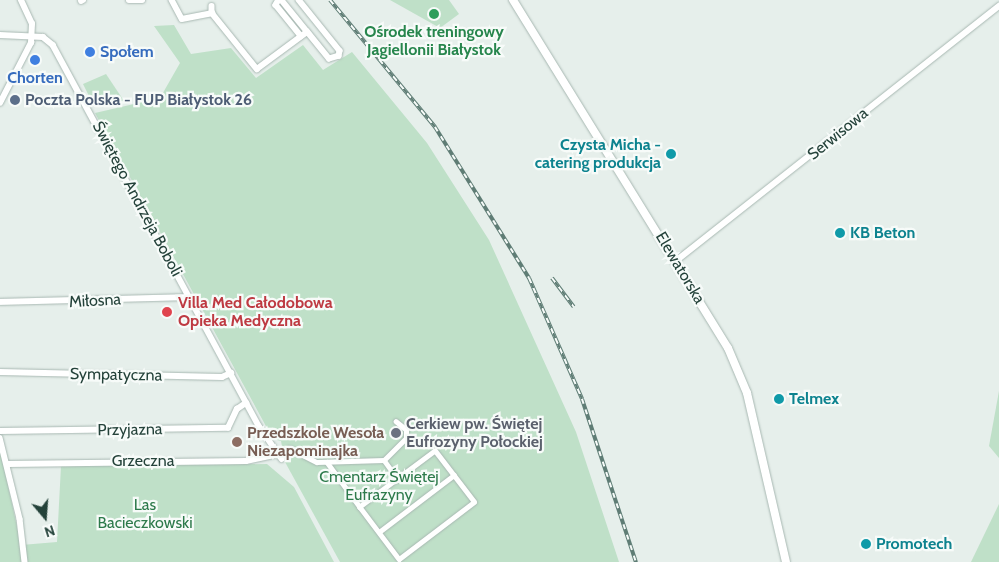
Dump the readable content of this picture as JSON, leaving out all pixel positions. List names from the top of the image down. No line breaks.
{"streets":{"street":["Serwisowa","Świętego Andrzeja Boboli","Elewatorska","Miłosna","Sympatyczna","Przyjazna","Grzeczna"]},"crossings":[["Serwisowa","Elewatorska"],["Świętego Andrzeja Boboli","Miłosna"],["Świętego Andrzeja Boboli","Sympatyczna"],["Świętego Andrzeja Boboli","Przyjazna"],["Świętego Andrzeja Boboli","Grzeczna"]],"parks":["Cmentarz Świętej Eufrazyny","Las Bacieczkowski"],"places":["Ośrodek treningowy Jagiellonii Białystok","Społem","Chorten","Poczta Polska - FUP Białystok 26","Czysta Micha - catering produkcja","KB Beton","Villa Med Całodobowa Opieka Medyczna","Telmex","Cerkiew pw. Świętej Eufrozyny Połockiej","Przedszkole Wesoła Niezapominajka","Promotech"],"north":"bottom"}
